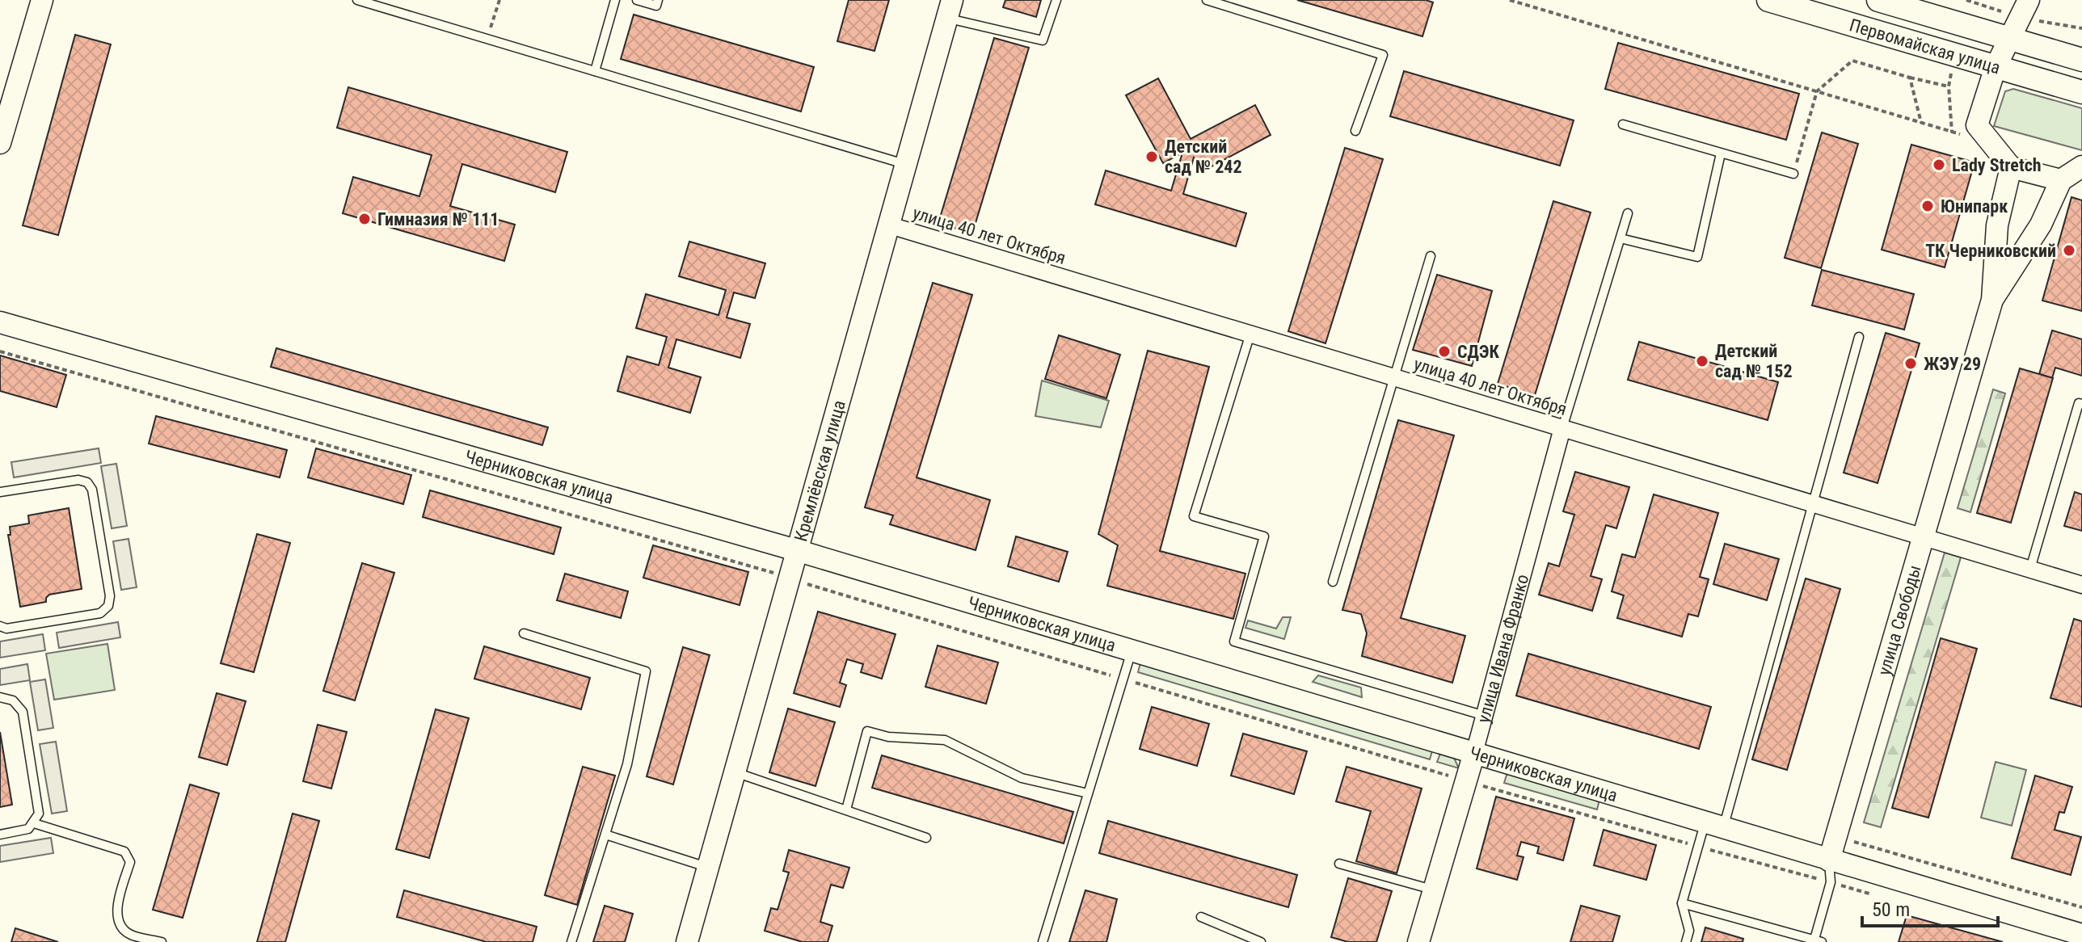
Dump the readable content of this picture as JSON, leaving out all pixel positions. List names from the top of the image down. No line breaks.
{"streets":{"main road":["Первомайская улица"],"street":["улица 40 лет Октября","Кремлёвская улица","Черниковская улица","улица Свободы","улица Ивана Франко"]},"crossings":[["улица 40 лет Октября","Кремлёвская улица"],["улица 40 лет Октября","улица Свободы"],["улица 40 лет Октября","улица Ивана Франко"],["Кремлёвская улица","Черниковская улица"],["Черниковская улица","улица Свободы"],["Черниковская улица","улица Ивана Франко"]],"places":["Детский сад № 242","Lady Stretch","Юнипарк","Гимназия № 111","ТК Черниковский","СДЭК","Детский сад № 152","ЖЭУ 29"],"scale_bar":"50 m"}
